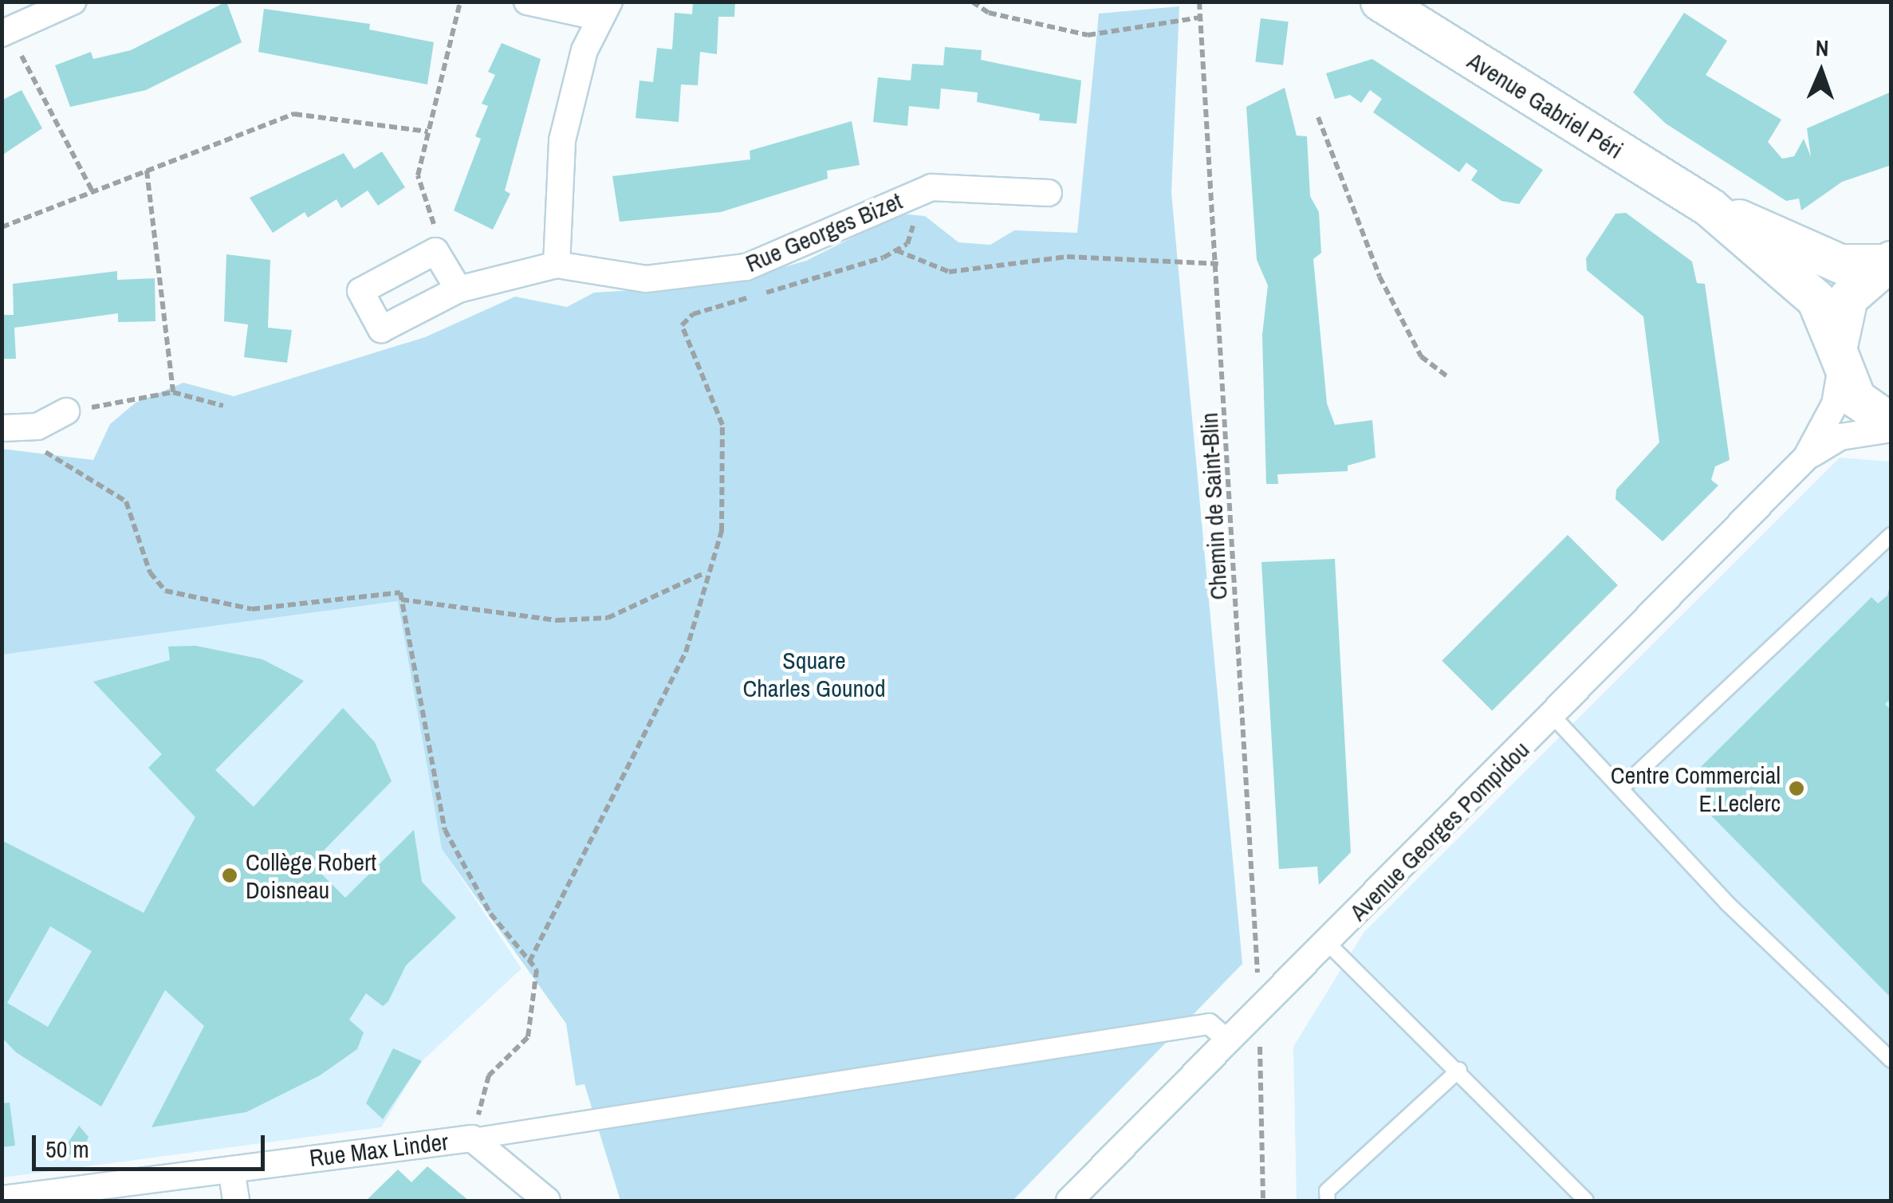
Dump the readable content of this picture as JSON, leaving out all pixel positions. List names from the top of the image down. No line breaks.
{"streets":{"main road":["Avenue Gabriel Péri"],"street":["Rue Georges Bizet","Avenue Georges Pompidou","Rue Max Linder"],"path":["Chemin de Saint-Blin"]},"crossings":[["Avenue Gabriel Péri","Avenue Georges Pompidou"],["Chemin de Saint-Blin","Avenue Georges Pompidou"]],"parks":["Square Charles Gounod"],"places":["Centre Commercial E.Leclerc","Collège Robert Doisneau"],"scale_bar":"50 m","north":"top"}
